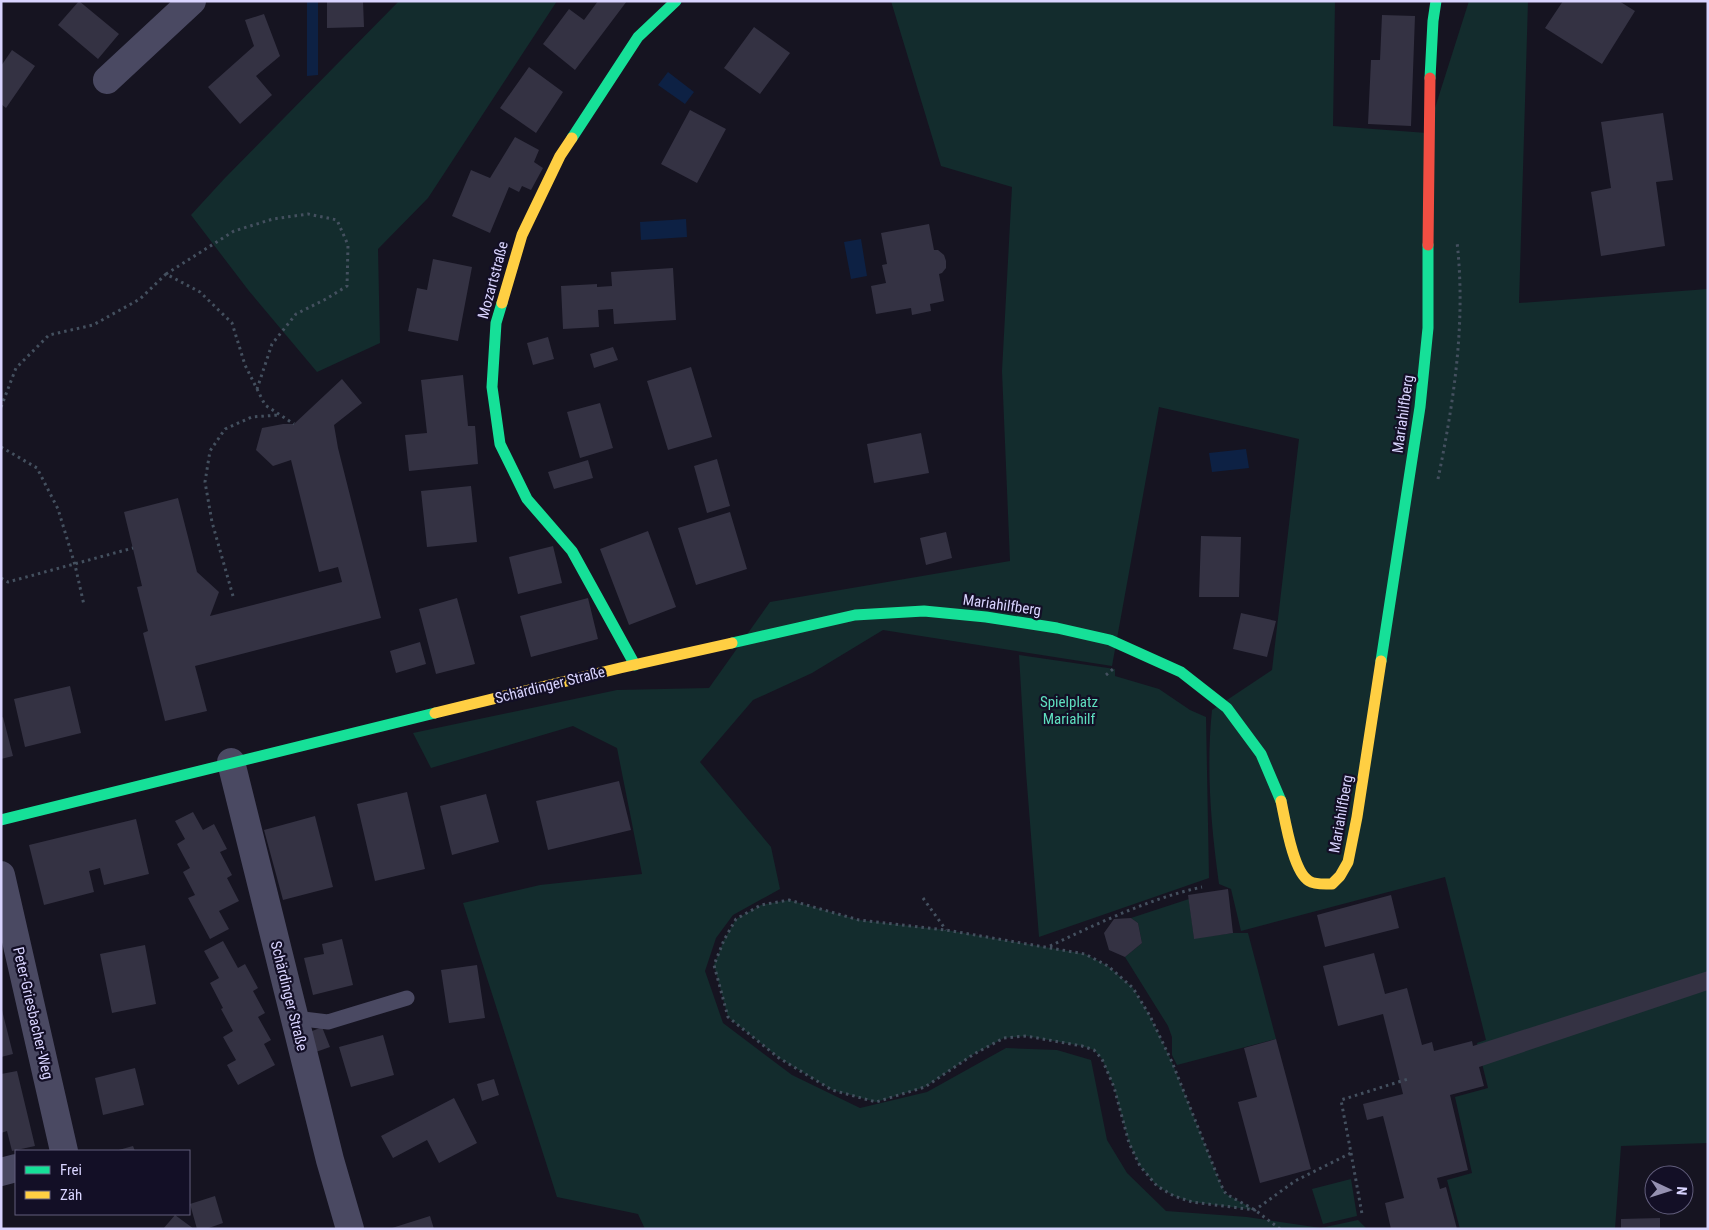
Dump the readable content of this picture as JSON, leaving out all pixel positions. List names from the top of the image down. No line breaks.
{"streets":{"main road":["Mozartstraße","Mariahilfberg","Schärdinger Straße"],"street":["Peter-Griesbacher-Weg"]},"crossings":[["Mozartstraße","Mariahilfberg"],["Mozartstraße","Schärdinger Straße"],["Mariahilfberg","Schärdinger Straße"]],"parks":["Spielplatz Mariahilf"],"legend":["Frei","Zäh"],"north":"right"}
